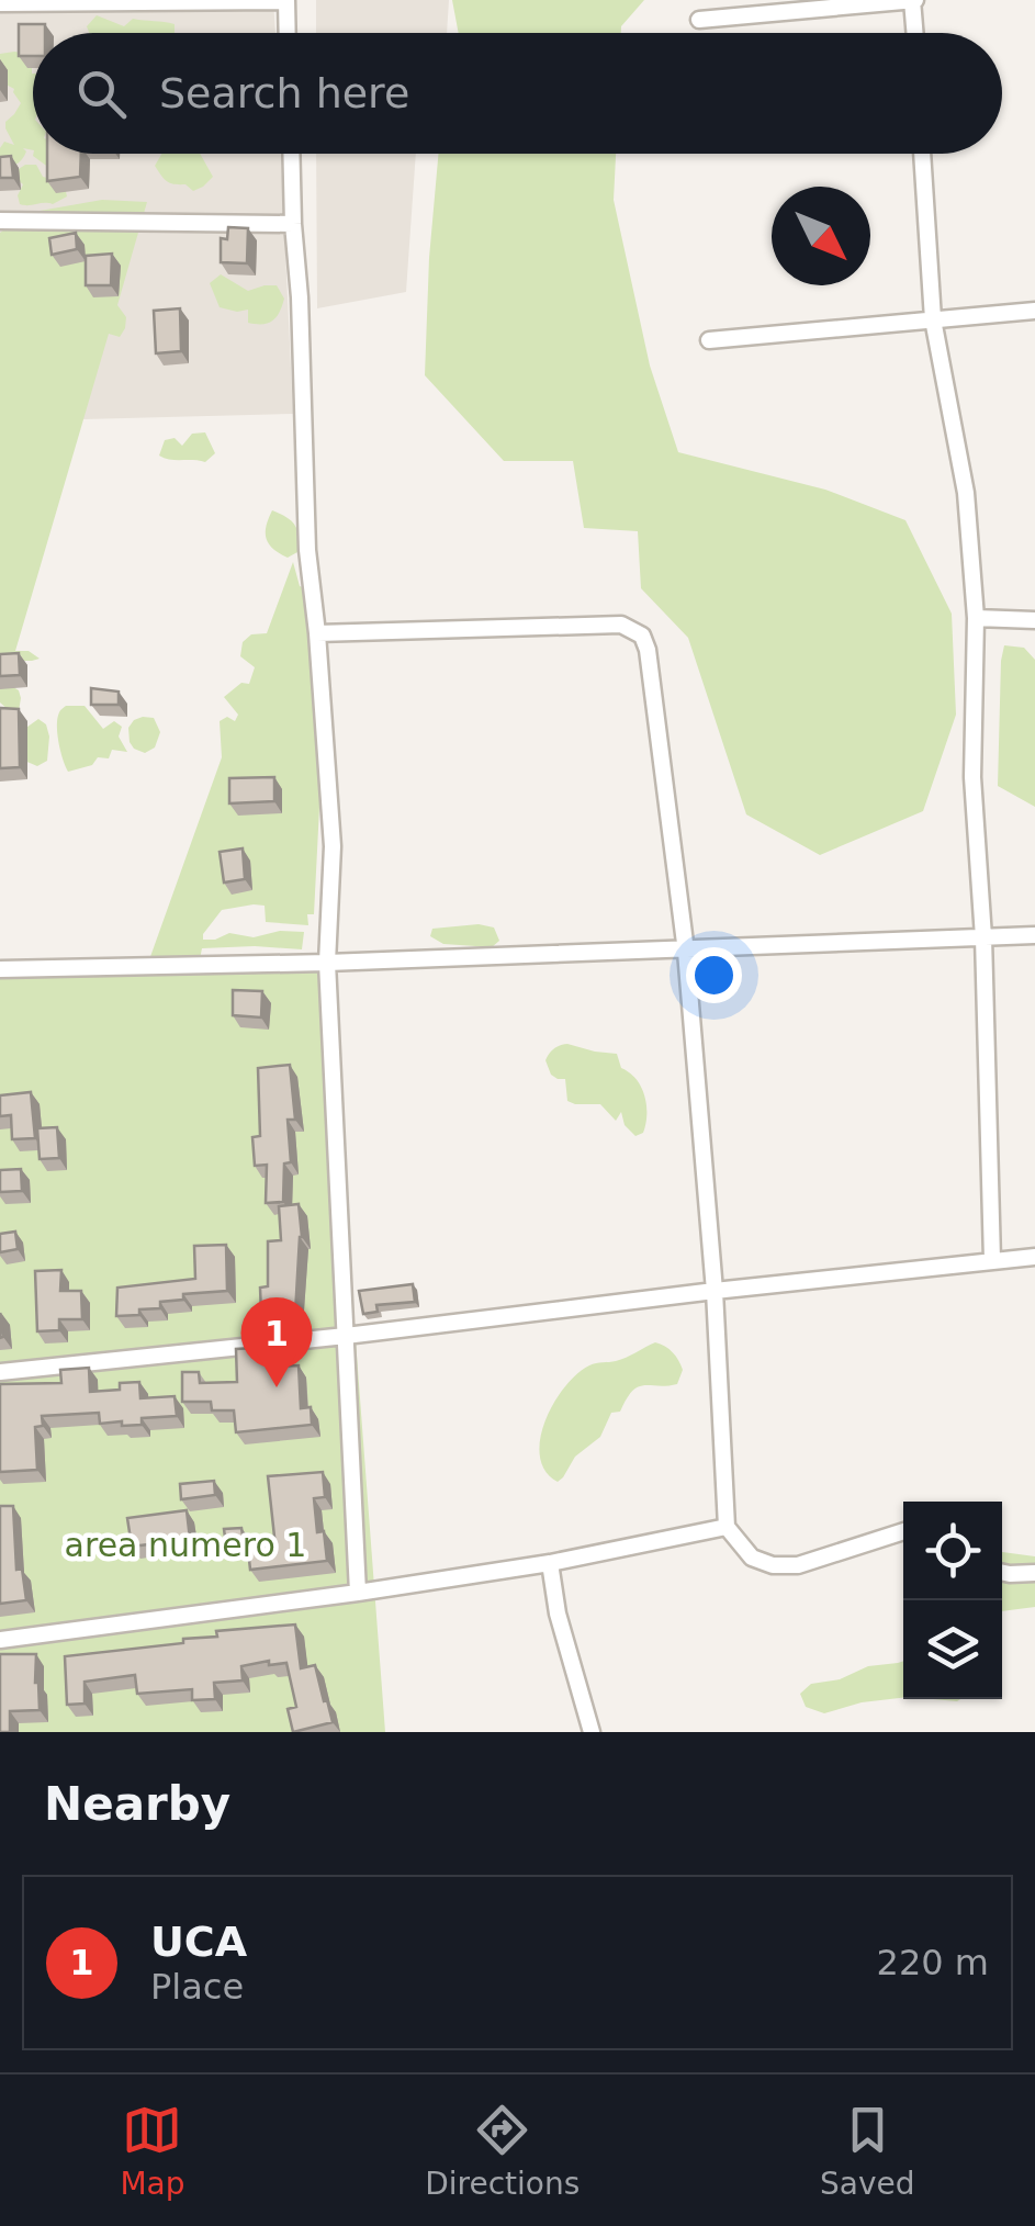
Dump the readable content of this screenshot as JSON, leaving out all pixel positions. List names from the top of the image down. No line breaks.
{"parks":["area numero 1"],"north":"bottom right","page":{"search":"Search here","pins":"1","heading":"Nearby","list":[{"mark":"1","name":"UCA","note":"Place","value":"220 m"}],"nav":["Map","Directions","Saved"]}}
